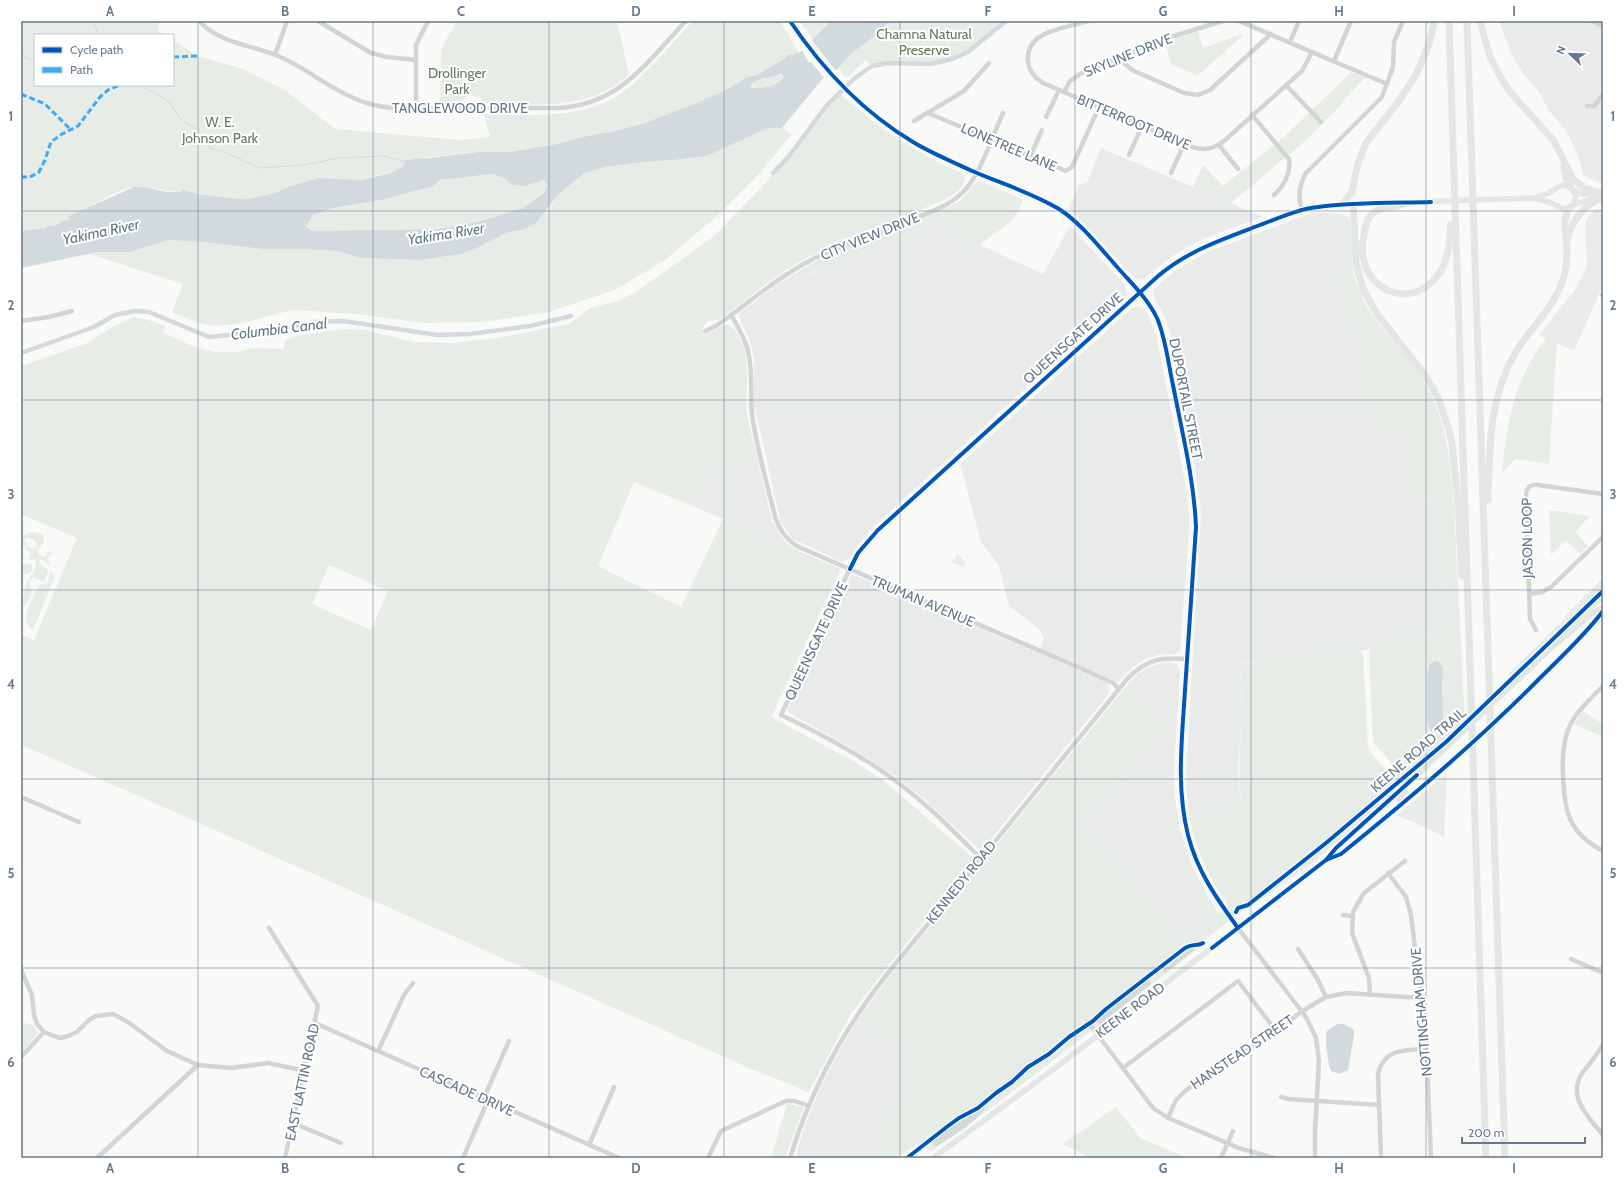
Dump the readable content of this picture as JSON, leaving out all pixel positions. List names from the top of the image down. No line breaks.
{"streets":{"main road":["QUEENSGATE DRIVE","DUPORTAIL STREET","KEENE ROAD"],"street":["SKYLINE DRIVE","TANGLEWOOD DRIVE","BITTERROOT DRIVE","LONETREE LANE","CITY VIEW DRIVE","JASON LOOP","TRUMAN AVENUE","KENNEDY ROAD","NOTTINGHAM DRIVE","HANSTEAD STREET","EAST LATTIN ROAD","CASCADE DRIVE"],"cycle path":["KEENE ROAD TRAIL"]},"crossings":[["SKYLINE DRIVE","BITTERROOT DRIVE"],["BITTERROOT DRIVE","LONETREE LANE"],["LONETREE LANE","CITY VIEW DRIVE"],["CITY VIEW DRIVE","DUPORTAIL STREET"],["CITY VIEW DRIVE","TRUMAN AVENUE"],["QUEENSGATE DRIVE","DUPORTAIL STREET"],["QUEENSGATE DRIVE","TRUMAN AVENUE"],["QUEENSGATE DRIVE","KENNEDY ROAD"],["DUPORTAIL STREET","KENNEDY ROAD"],["DUPORTAIL STREET","KEENE ROAD"],["TRUMAN AVENUE","KENNEDY ROAD"],["NOTTINGHAM DRIVE","HANSTEAD STREET"],["EAST LATTIN ROAD","CASCADE DRIVE"]],"water":["Yakima River","Columbia Canal"],"parks":["Chamna Natural Preserve","Drollinger Park","W. E. Johnson Park"],"legend":["Cycle path","Path"],"scale_bar":"200 m","north":"top left","grid":{"columns":["A","B","C","D","E","F","G","H","I"],"rows":["1","2","3","4","5","6"]}}
